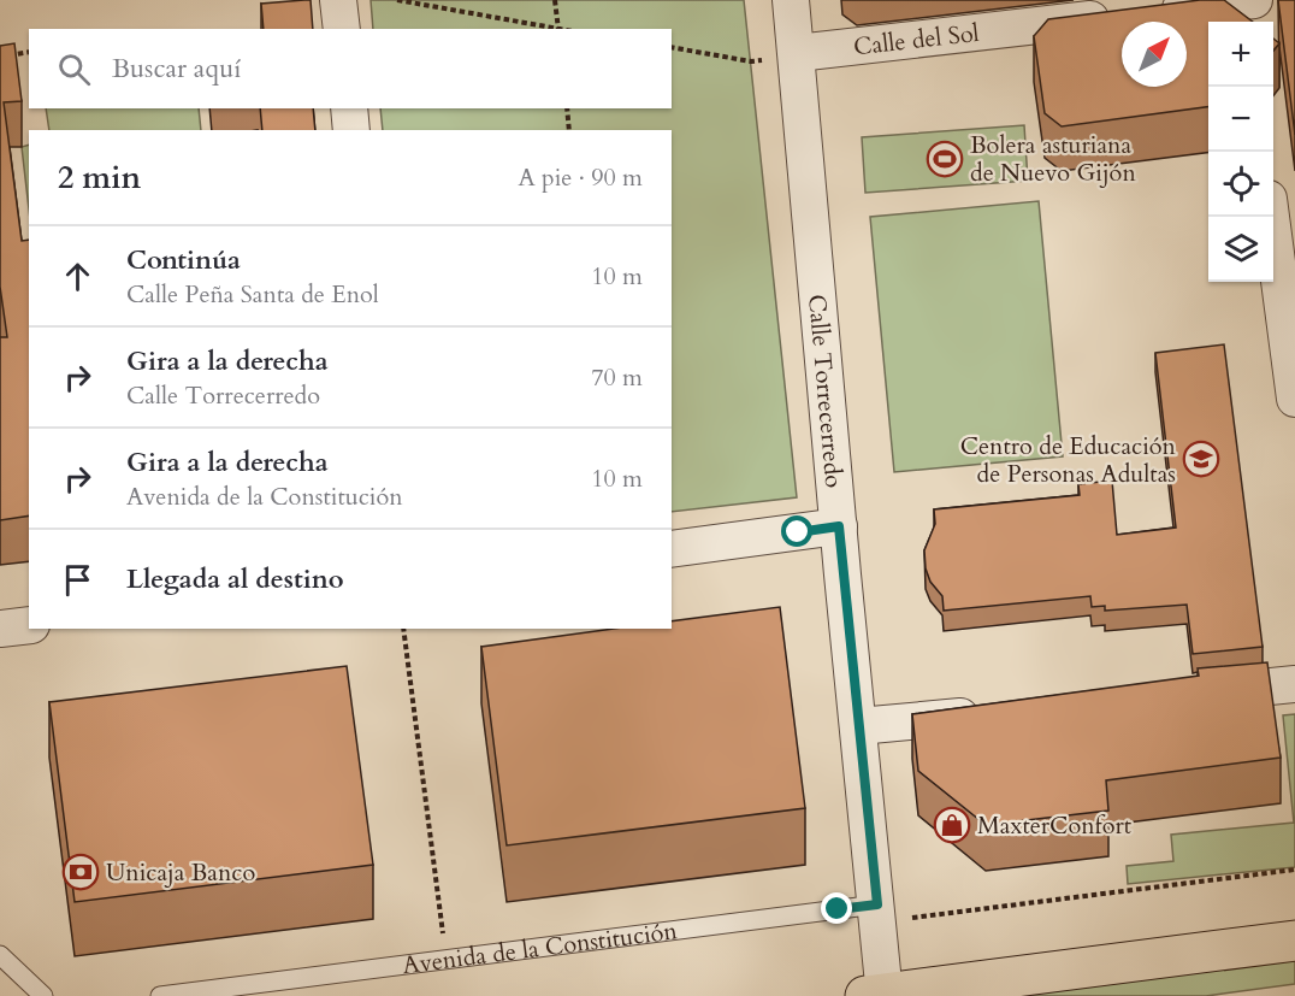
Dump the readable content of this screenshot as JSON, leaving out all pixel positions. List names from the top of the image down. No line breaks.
{"streets":{"street":["Calle del Sol","Calle Torrecerredo"],"lane":["Avenida de la Constitución"]},"crossings":[["Calle del Sol","Calle Torrecerredo"],["Calle Torrecerredo","Avenida de la Constitución"]],"places":{"sports":["Bolera asturiana de Nuevo Gijón"],"school or university":["Centro de Educación de Personas Adultas"],"shop":["MaxterConfort"],"bank":["Unicaja Banco"]},"north":"top right","page":{"map_buttons":["+","−"],"search":"Buscar aquí","heading":["2 min","A pie · 90 m"],"list":[["Continúa","Calle Peña Santa de Enol","10 m"],["Gira a la derecha","Calle Torrecerredo","70 m"],["Gira a la derecha","Avenida de la Constitución","10 m"],"Llegada al destino"]}}
